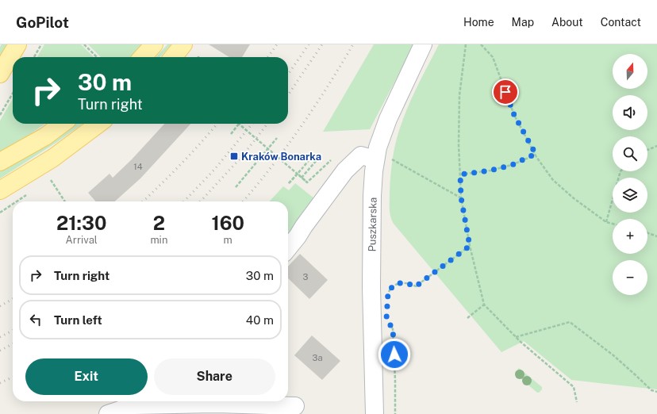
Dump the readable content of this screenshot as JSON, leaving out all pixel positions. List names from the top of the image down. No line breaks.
{"streets":{"street":["Puszkarska"]},"places":{"transit":["Kraków Bonarka"]},"house_numbers":["14","3","3a"],"north":"top","page":{"header":"GoPilot","nav":["Home","Map","About","Contact"],"map_buttons":["+","−"],"turn":["30 m","Turn right"],"eta":["21:30","Arrival","2","min","160","m"],"list":[{"name":"Turn right","value":"30 m"},{"name":"Turn left","value":"40 m"}],"buttons":["Exit","Share"]}}
